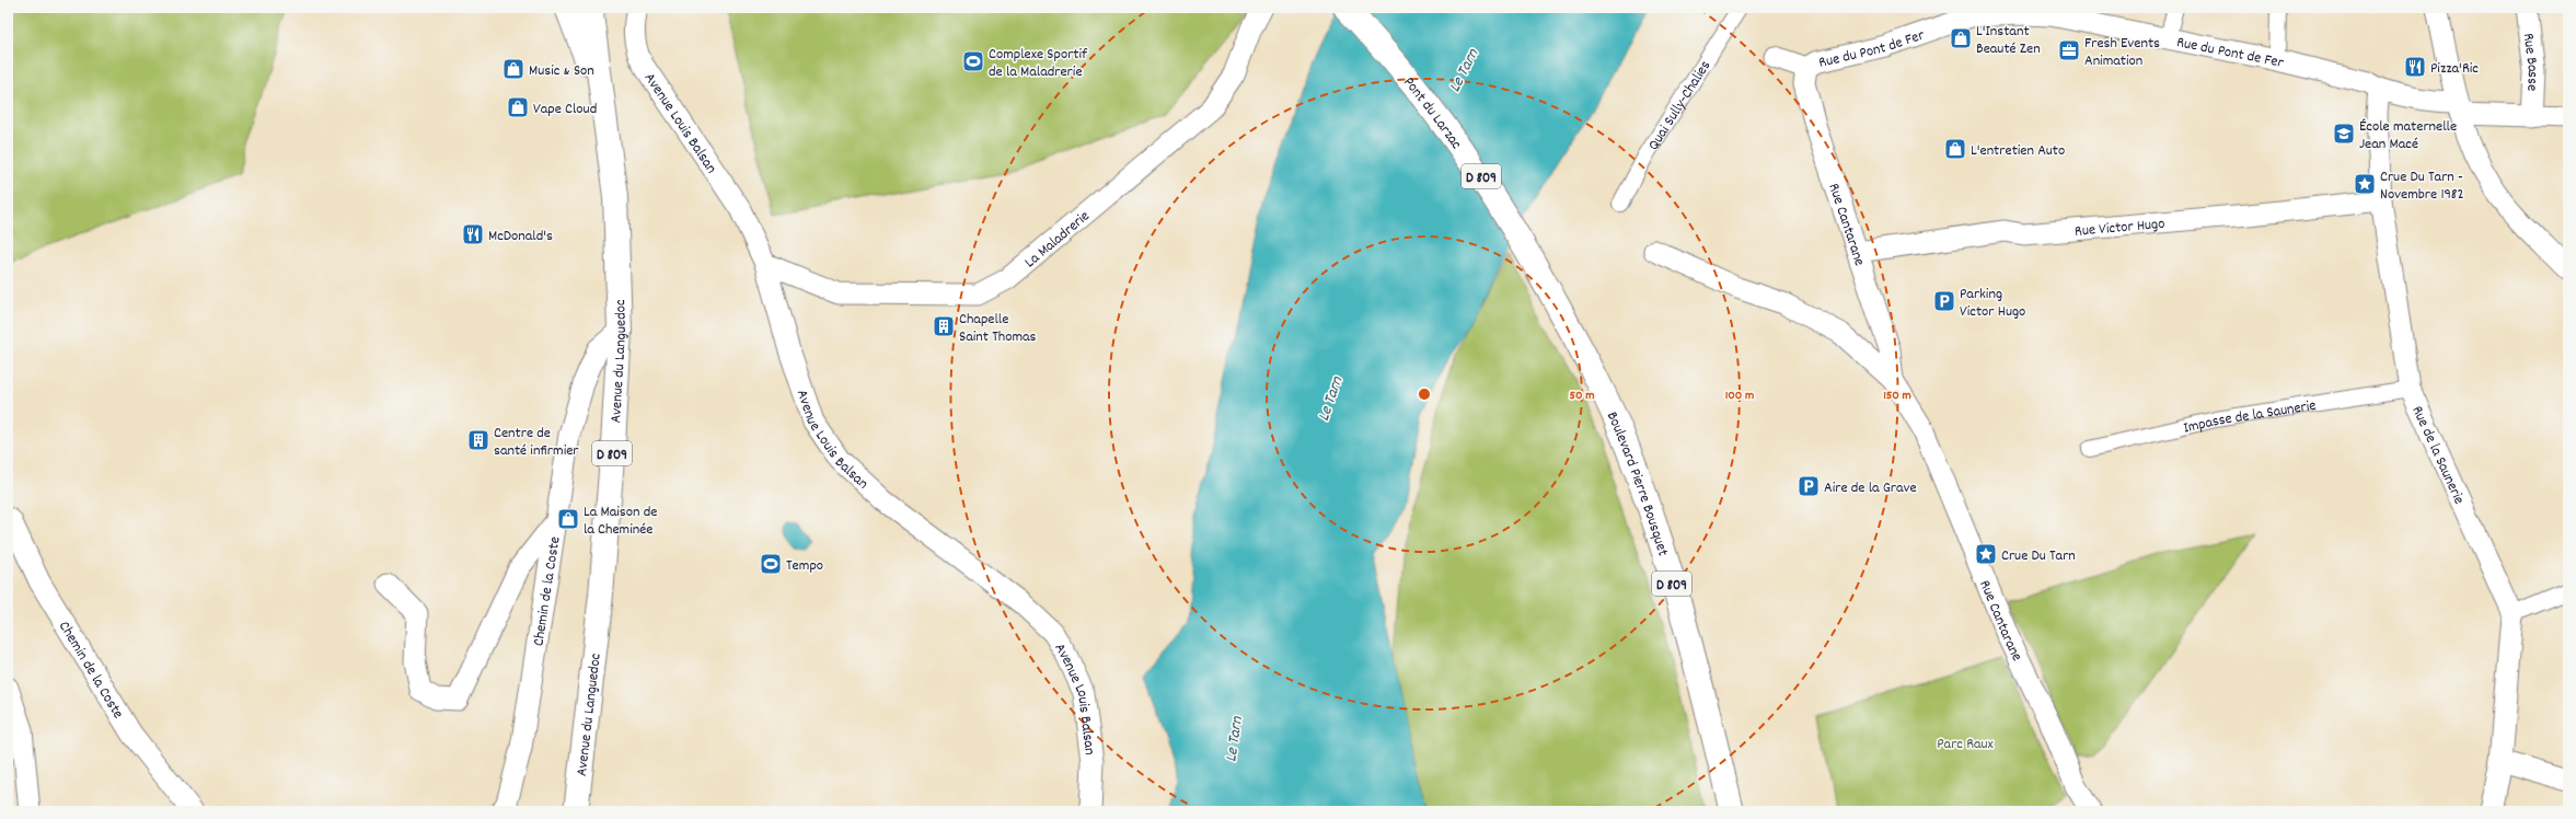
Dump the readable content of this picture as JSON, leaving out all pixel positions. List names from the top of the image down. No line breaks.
{"streets":{"main road":["Pont du Larzac","D 809","Avenue du Languedoc","Boulevard Pierre Bousquet"],"street":["Rue du Pont de Fer","Rue Basse","Quai Sully-Chalies","Avenue Louis Balsan","Rue Cantarane","Rue Victor Hugo","La Maladrerie","Impasse de la Saunerie","Rue de la Saunerie","Chemin de la Coste"]},"crossings":[["Rue du Pont de Fer","Rue Basse"],["Rue du Pont de Fer","Rue Cantarane"],["Rue du Pont de Fer","Rue de la Saunerie"],["Pont du Larzac","Boulevard Pierre Bousquet"],["Avenue Louis Balsan","La Maladrerie"],["Rue Cantarane","Rue Victor Hugo"],["Rue Victor Hugo","Rue de la Saunerie"],["Avenue du Languedoc","Chemin de la Coste"],["Impasse de la Saunerie","Rue de la Saunerie"]],"water":["Le Tarn"],"parks":["Parc Raux"],"places":{"shop":["L'Instant Beauté Zen","Music & Son","Vape Cloud","L'entretien Auto","La Maison de la Cheminée"],"office":["Fresh Events Animation"],"sports":["Complexe Sportif de la Maladrerie","Tempo"],"restaurant":["Pizza'Ric","McDonald's"],"school or university":["École maternelle Jean Macé"],"place":["Crue Du Tarn - Novembre 1982","Crue Du Tarn"],"parking":["Parking Victor Hugo","Aire de la Grave"],"building":["Chapelle Saint Thomas","Centre de santé infirmier"]},"rings":["50 m","100 m","150 m"]}
